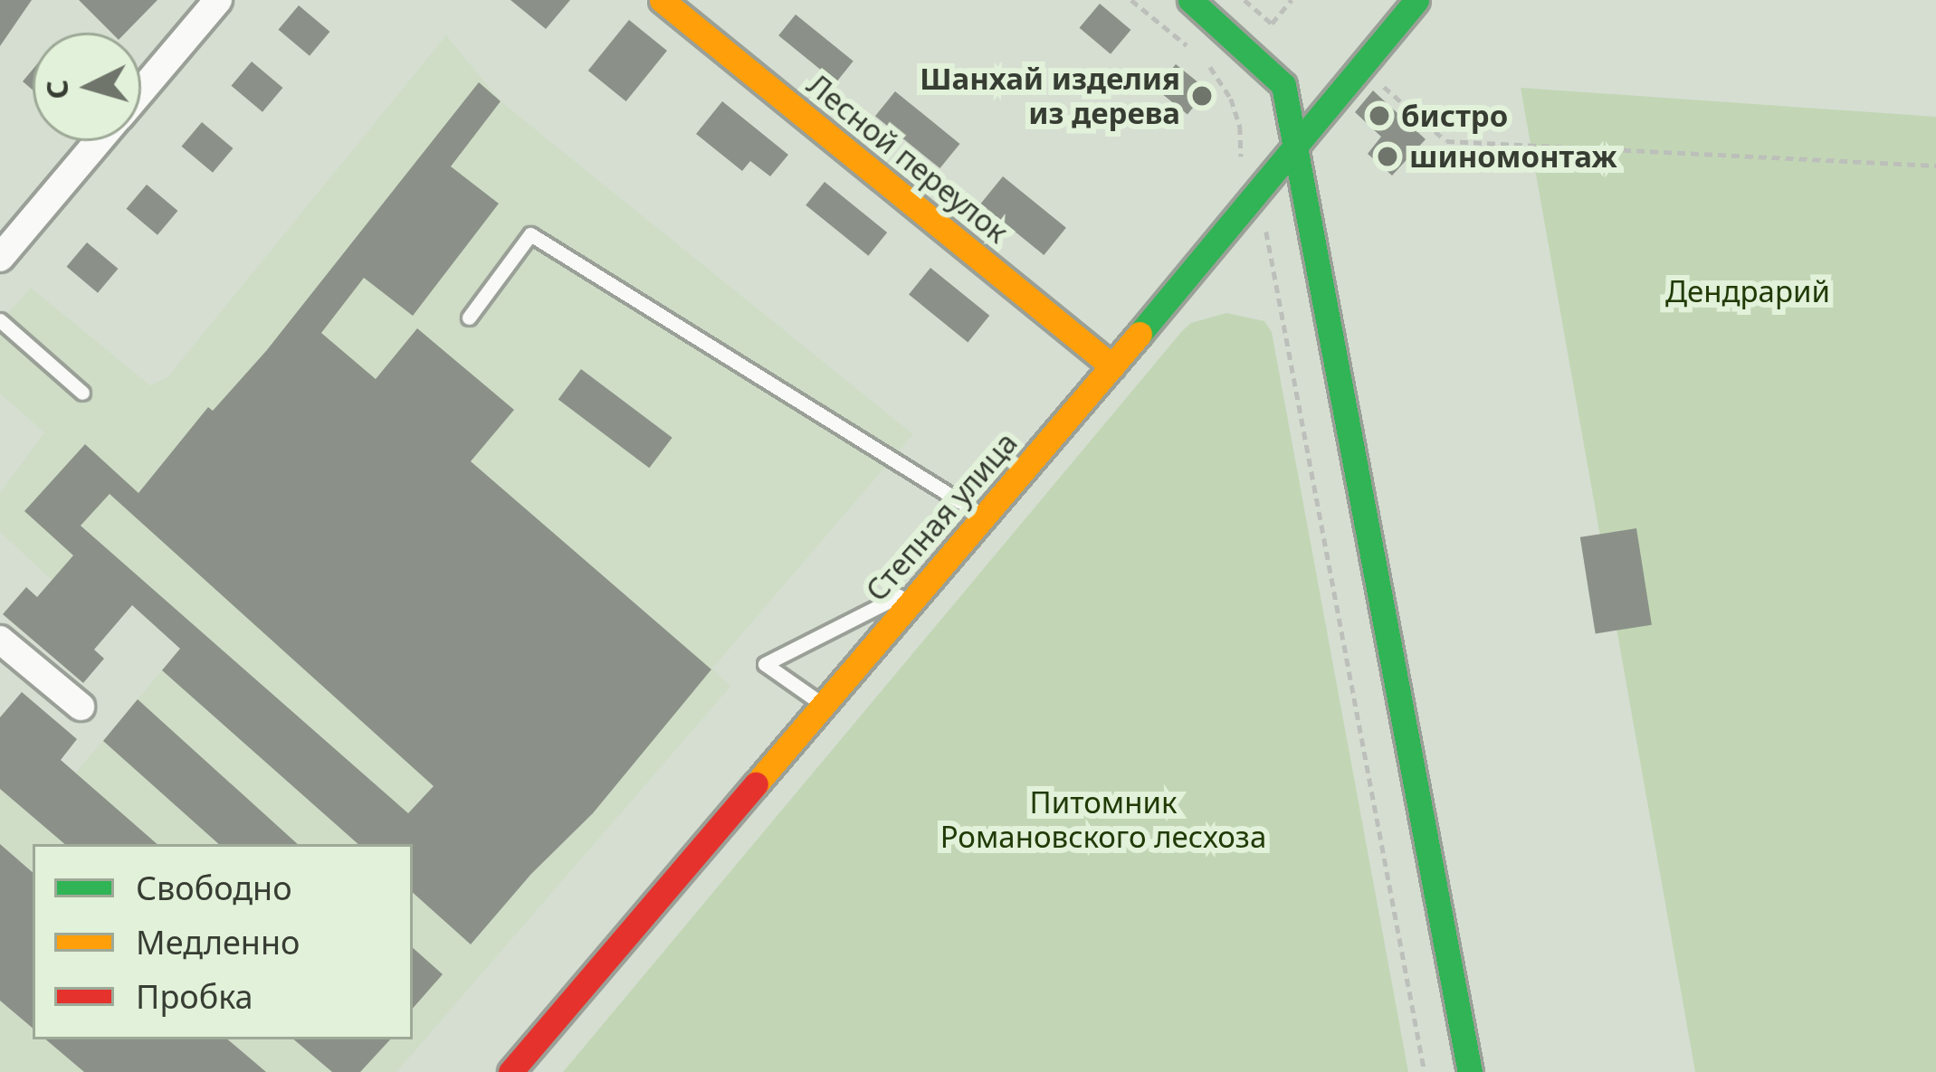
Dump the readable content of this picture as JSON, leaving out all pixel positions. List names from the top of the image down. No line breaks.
{"streets":{"street":["Лесной переулок","Степная улица"]},"crossings":[["Лесной переулок","Степная улица"]],"parks":["Дендрарий","Питомник Романовского лесхоза"],"places":["Шанхай изделия из дерева","бистро","шиномонтаж"],"legend":["Свободно","Медленно","Пробка"],"north":"left"}
